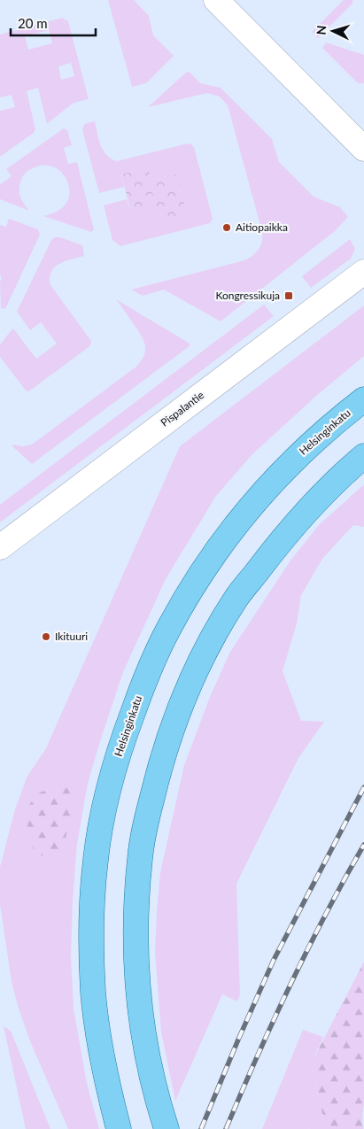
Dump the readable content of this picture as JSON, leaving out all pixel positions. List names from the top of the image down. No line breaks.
{"streets":{"main road":["Helsinginkatu"],"street":["Pispalantie"]},"places":{"other":["Aitiopaikka","Ikituuri"],"transit":["Kongressikuja"]},"scale_bar":"20 m","north":"left"}
